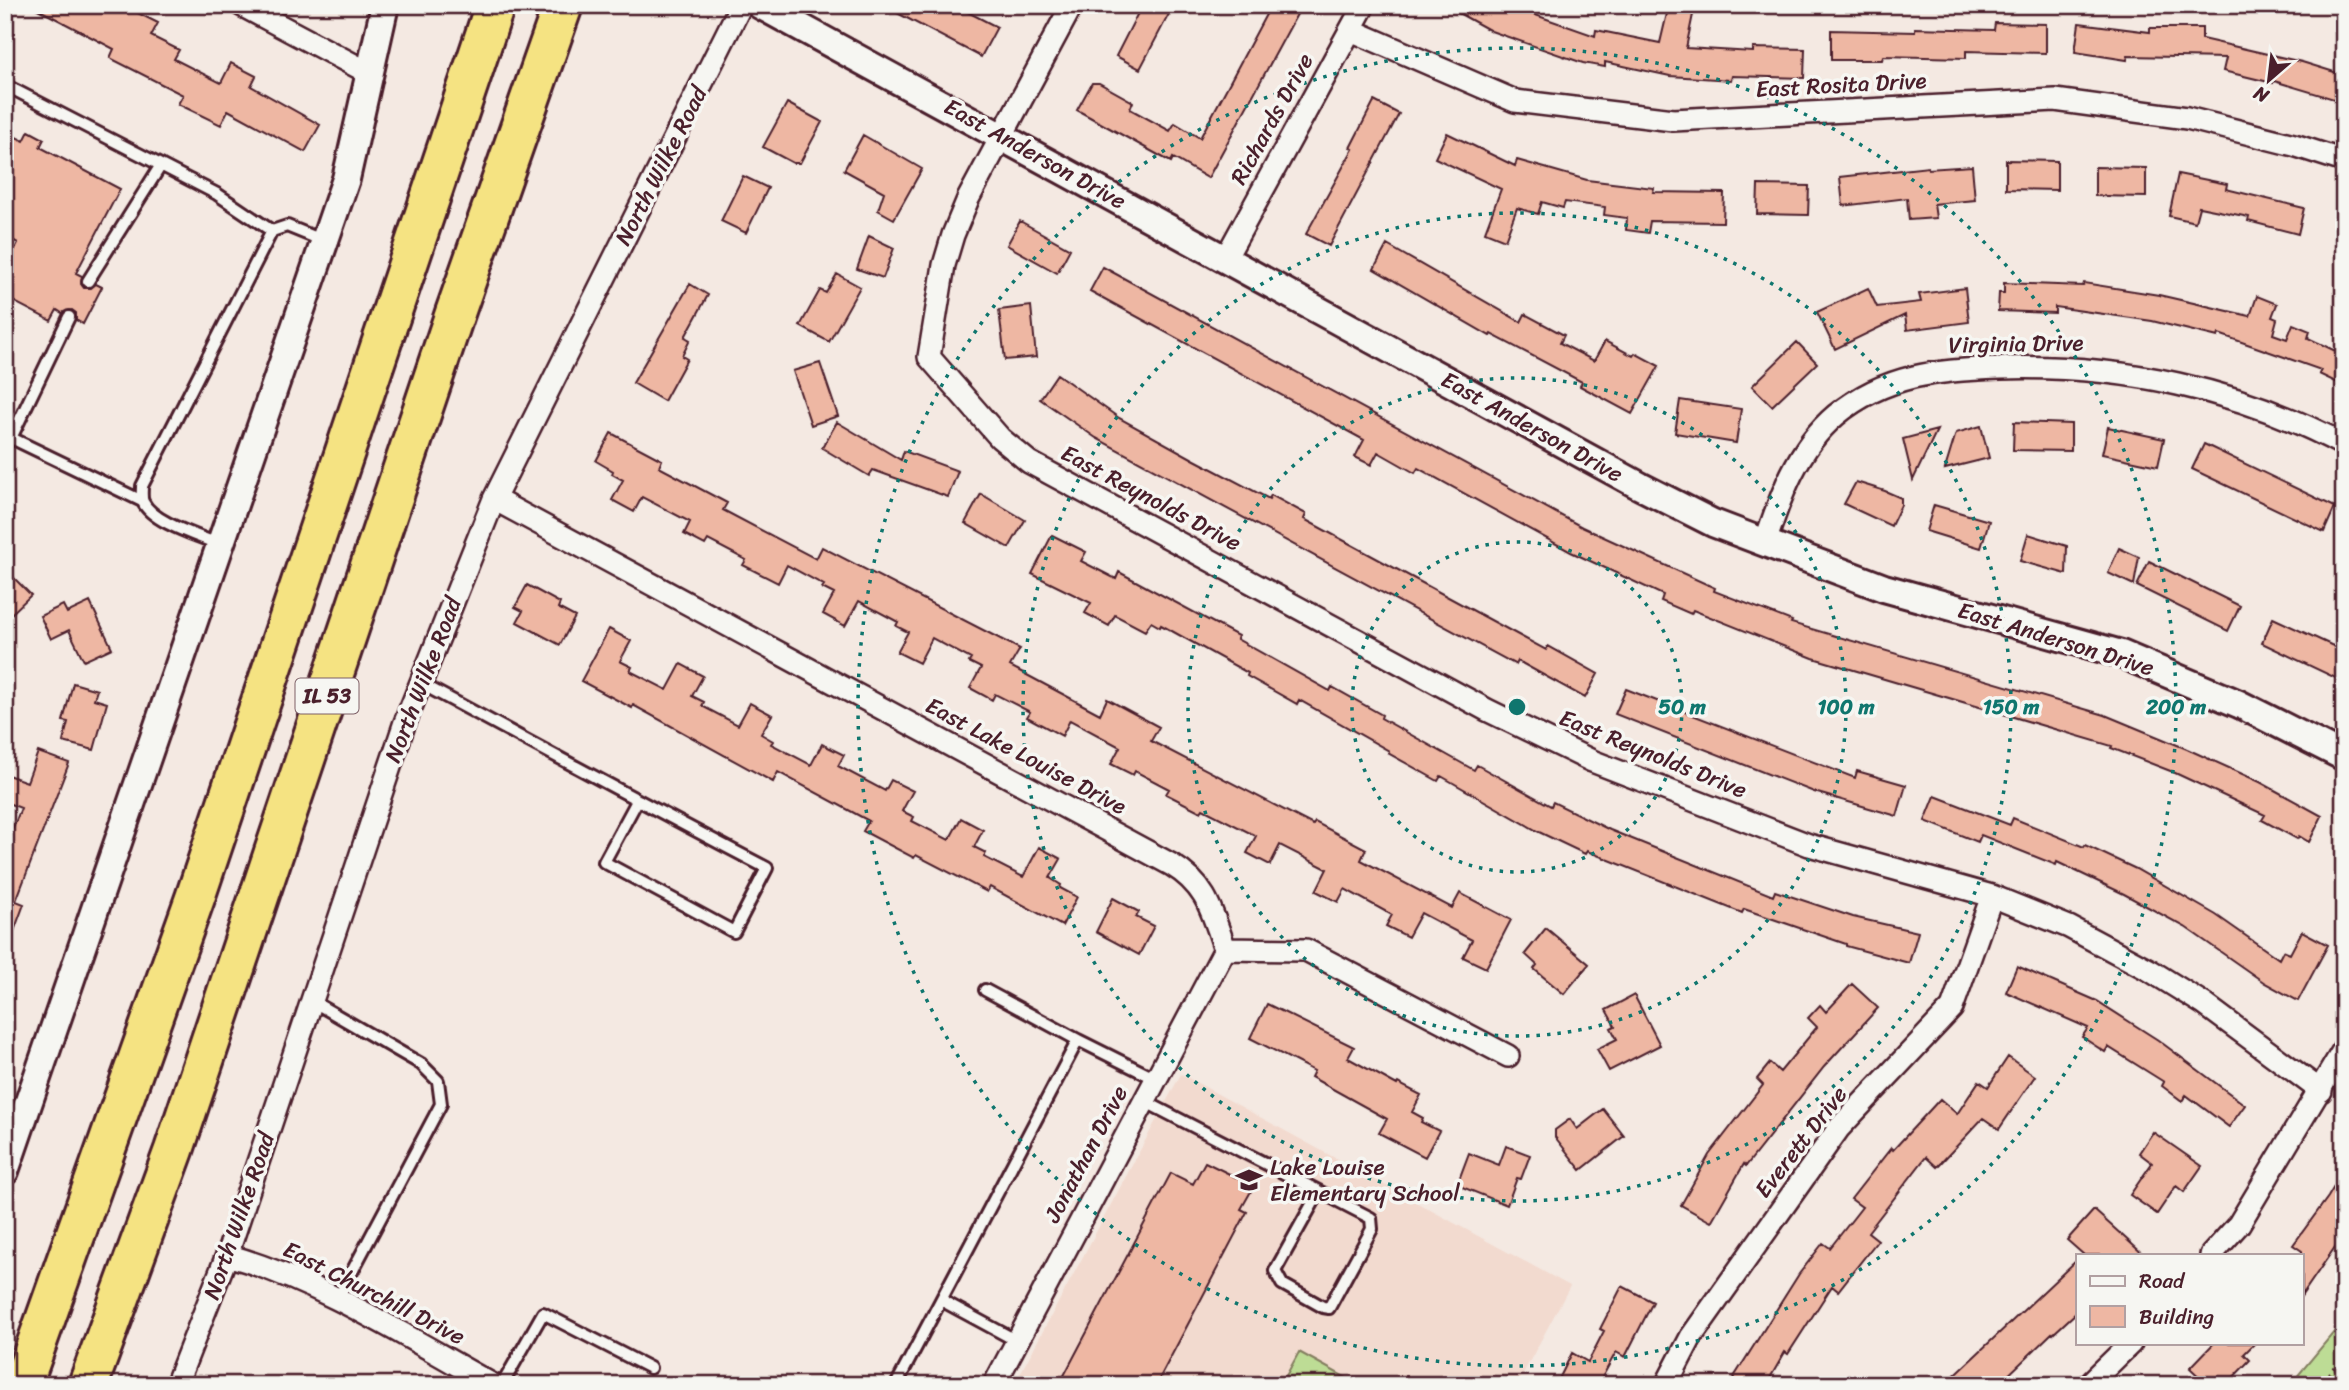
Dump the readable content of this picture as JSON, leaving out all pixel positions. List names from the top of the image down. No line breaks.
{"streets":{"highway":["IL 53"],"street":["East Rosita Drive","Richards Drive","East Anderson Drive","North Wilke Road","Virginia Drive","East Reynolds Drive","East Lake Louise Drive","Everett Drive","Jonathan Drive","East Churchill Drive"]},"crossings":[["East Rosita Drive","Richards Drive"],["Richards Drive","East Anderson Drive"],["East Anderson Drive","Virginia Drive"],["East Anderson Drive","East Reynolds Drive"],["North Wilke Road","East Lake Louise Drive"],["North Wilke Road","East Churchill Drive"],["East Reynolds Drive","Everett Drive"],["East Lake Louise Drive","Jonathan Drive"]],"places":{"school or university":["Lake Louise Elementary School"]},"legend":["Road","Building"],"north":"bottom left","rings":["50 m","100 m","150 m","200 m"]}
